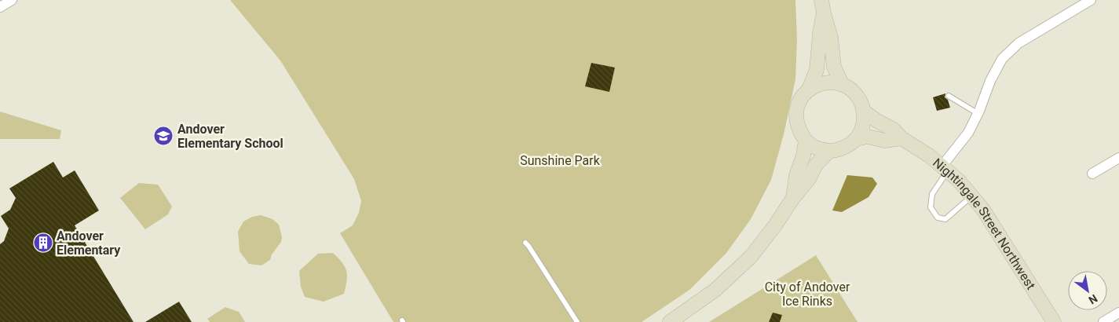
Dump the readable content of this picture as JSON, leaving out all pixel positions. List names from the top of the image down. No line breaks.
{"streets":{"street":["Nightingale Street Northwest"]},"parks":["Sunshine Park","City of Andover Ice Rinks"],"places":{"school or university":["Andover Elementary School"],"building":["Andover Elementary"]},"north":"bottom right"}
